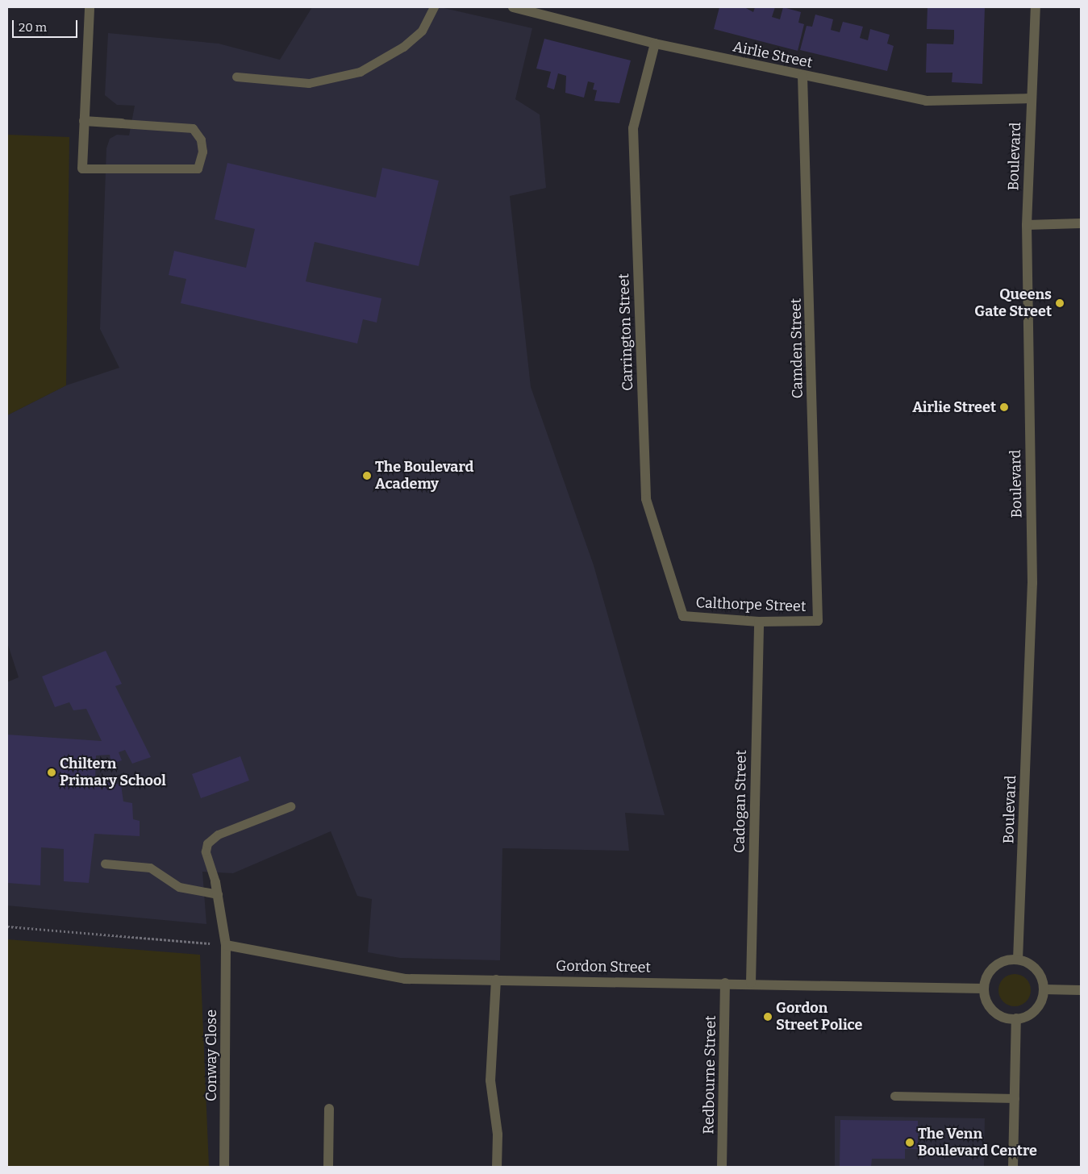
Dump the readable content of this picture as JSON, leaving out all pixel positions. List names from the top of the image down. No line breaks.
{"streets":{"street":["Airlie Street","Boulevard","Carrington Street","Camden Street","Calthorpe Street","Cadogan Street","Gordon Street","Conway Close","Redbourne Street"]},"crossings":[["Airlie Street","Boulevard"],["Airlie Street","Carrington Street"],["Airlie Street","Camden Street"],["Boulevard","Gordon Street"],["Carrington Street","Calthorpe Street"],["Camden Street","Calthorpe Street"],["Calthorpe Street","Cadogan Street"],["Cadogan Street","Gordon Street"],["Gordon Street","Conway Close"],["Gordon Street","Redbourne Street"]],"places":["Queens Gate Street","Airlie Street","The Boulevard Academy","Chiltern Primary School","Gordon Street Police","The Venn Boulevard Centre"],"scale_bar":"20 m"}
